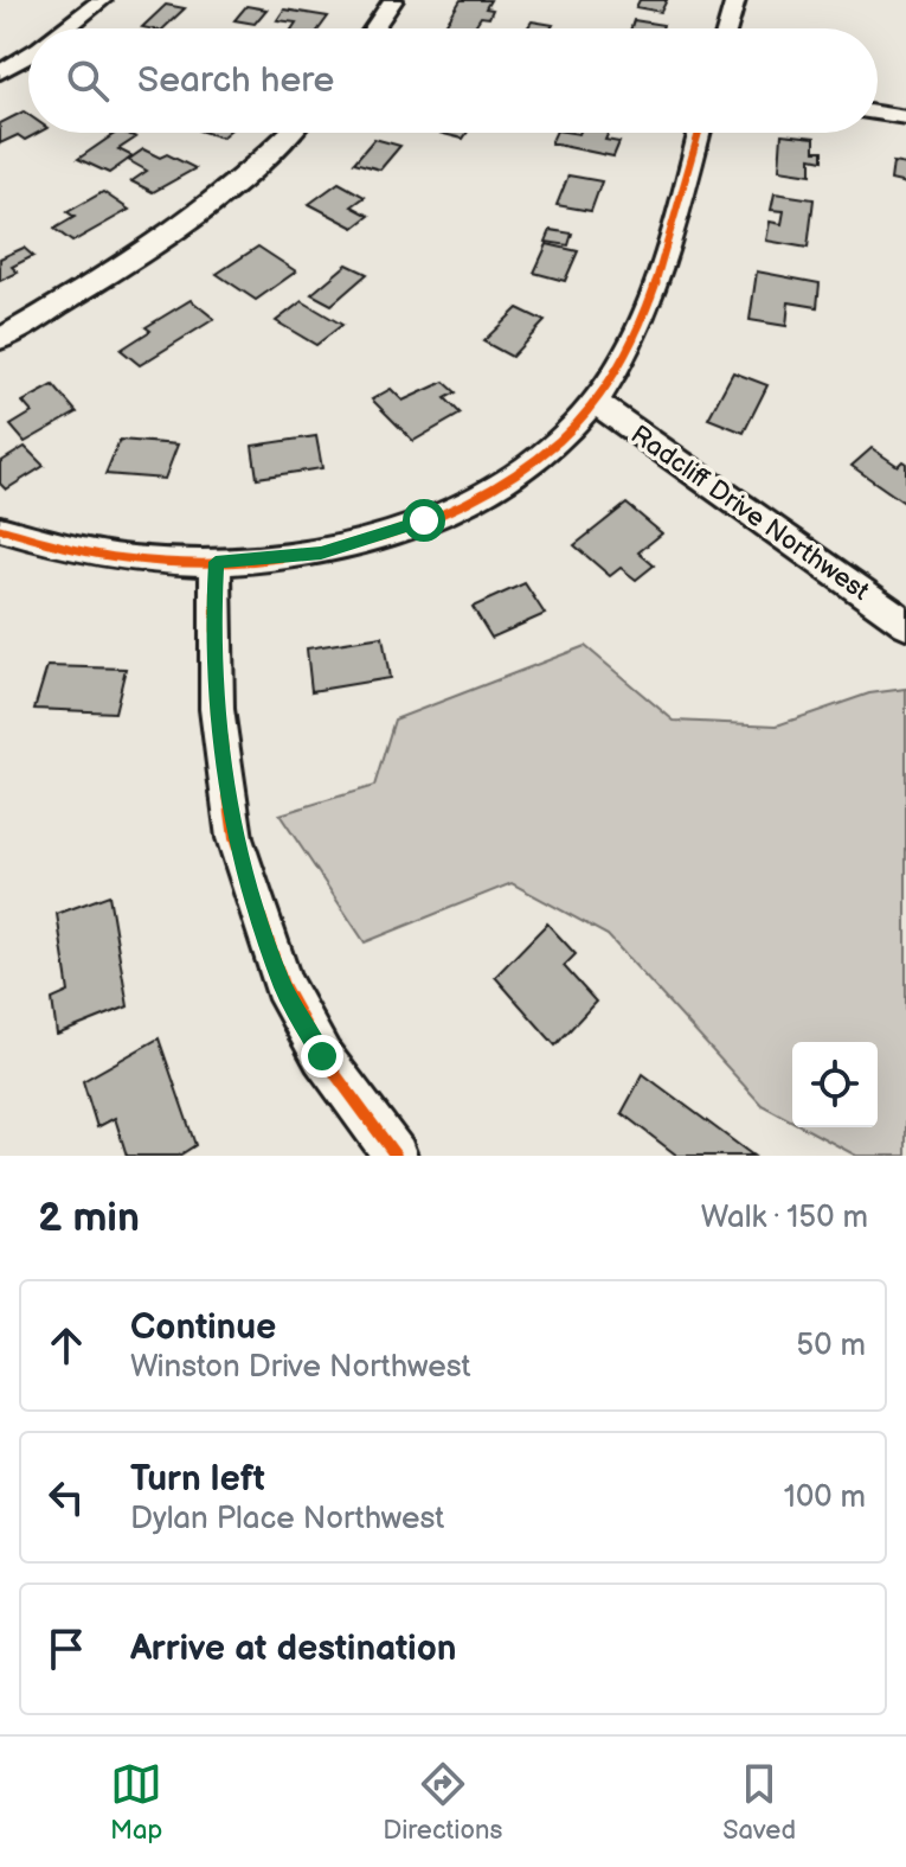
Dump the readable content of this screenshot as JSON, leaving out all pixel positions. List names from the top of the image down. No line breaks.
{"streets":{"street":["Radcliff Drive Northwest"]},"page":{"search":"Search here","heading":["2 min","Walk · 150 m"],"list":[["Continue","Winston Drive Northwest","50 m"],["Turn left","Dylan Place Northwest","100 m"],"Arrive at destination"],"nav":["Map","Directions","Saved"]}}
